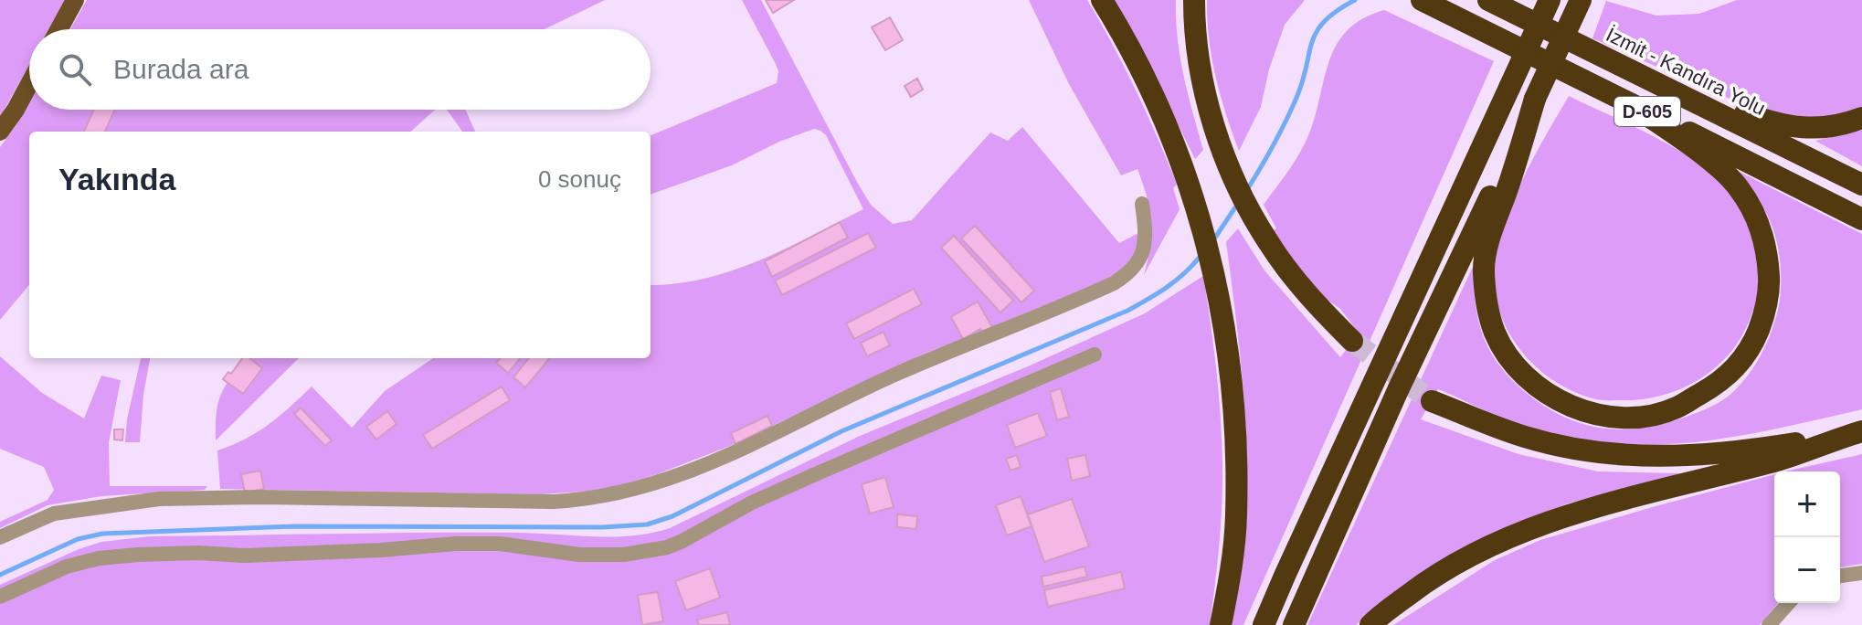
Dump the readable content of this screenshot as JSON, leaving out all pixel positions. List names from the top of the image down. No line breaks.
{"streets":{"highway":["İzmit - Kandıra Yolu","D-605"]},"page":{"search":"Burada ara","heading":["Yakında","0 sonuç"],"map_buttons":["+","−"]}}
